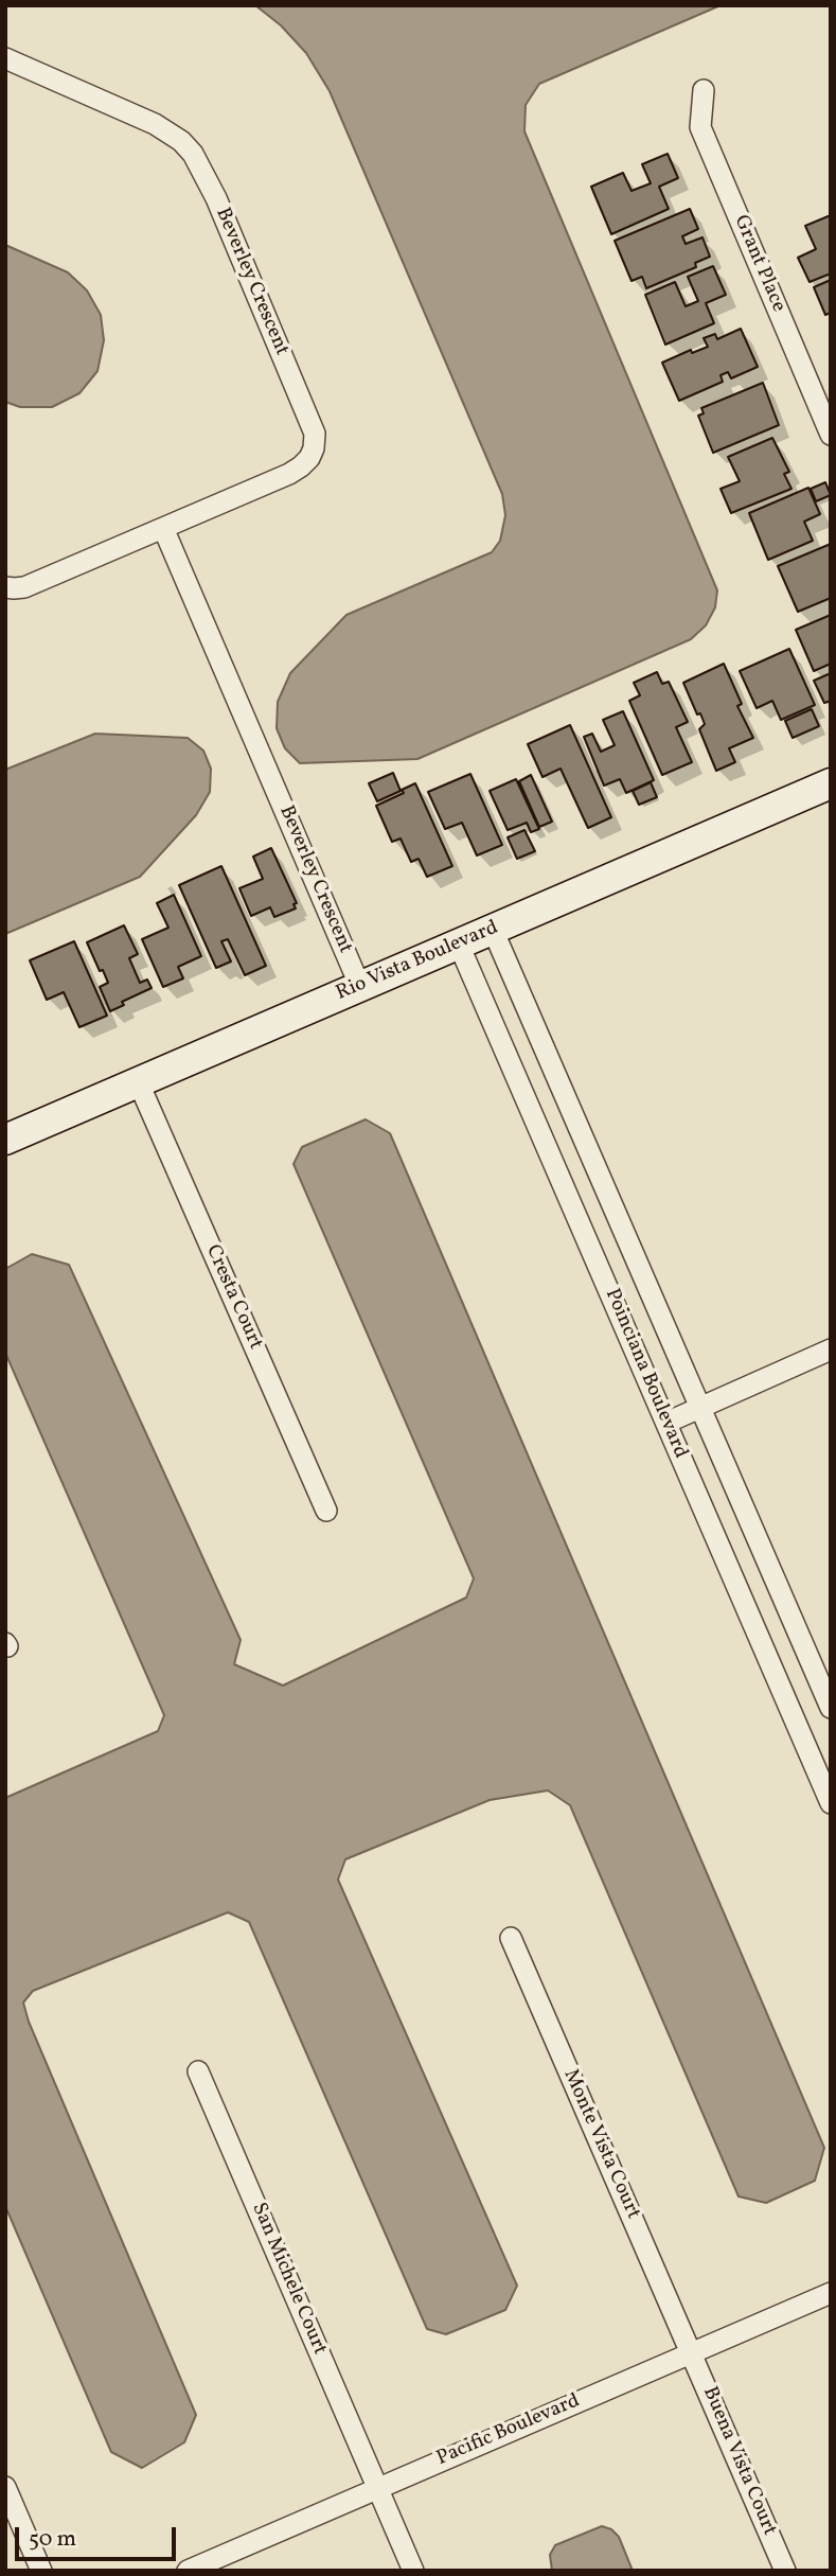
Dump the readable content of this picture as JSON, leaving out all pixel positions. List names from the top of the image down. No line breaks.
{"streets":{"street":["Grant Place","Beverley Crescent","Rio Vista Boulevard","Cresta Court","Poinciana Boulevard","Monte Vista Court","San Michele Court","Pacific Boulevard","Buena Vista Court"]},"crossings":[["Beverley Crescent","Rio Vista Boulevard"],["Rio Vista Boulevard","Cresta Court"],["Rio Vista Boulevard","Poinciana Boulevard"],["Monte Vista Court","Pacific Boulevard"],["Monte Vista Court","Buena Vista Court"],["San Michele Court","Pacific Boulevard"],["Pacific Boulevard","Buena Vista Court"]],"scale_bar":"50 m"}
